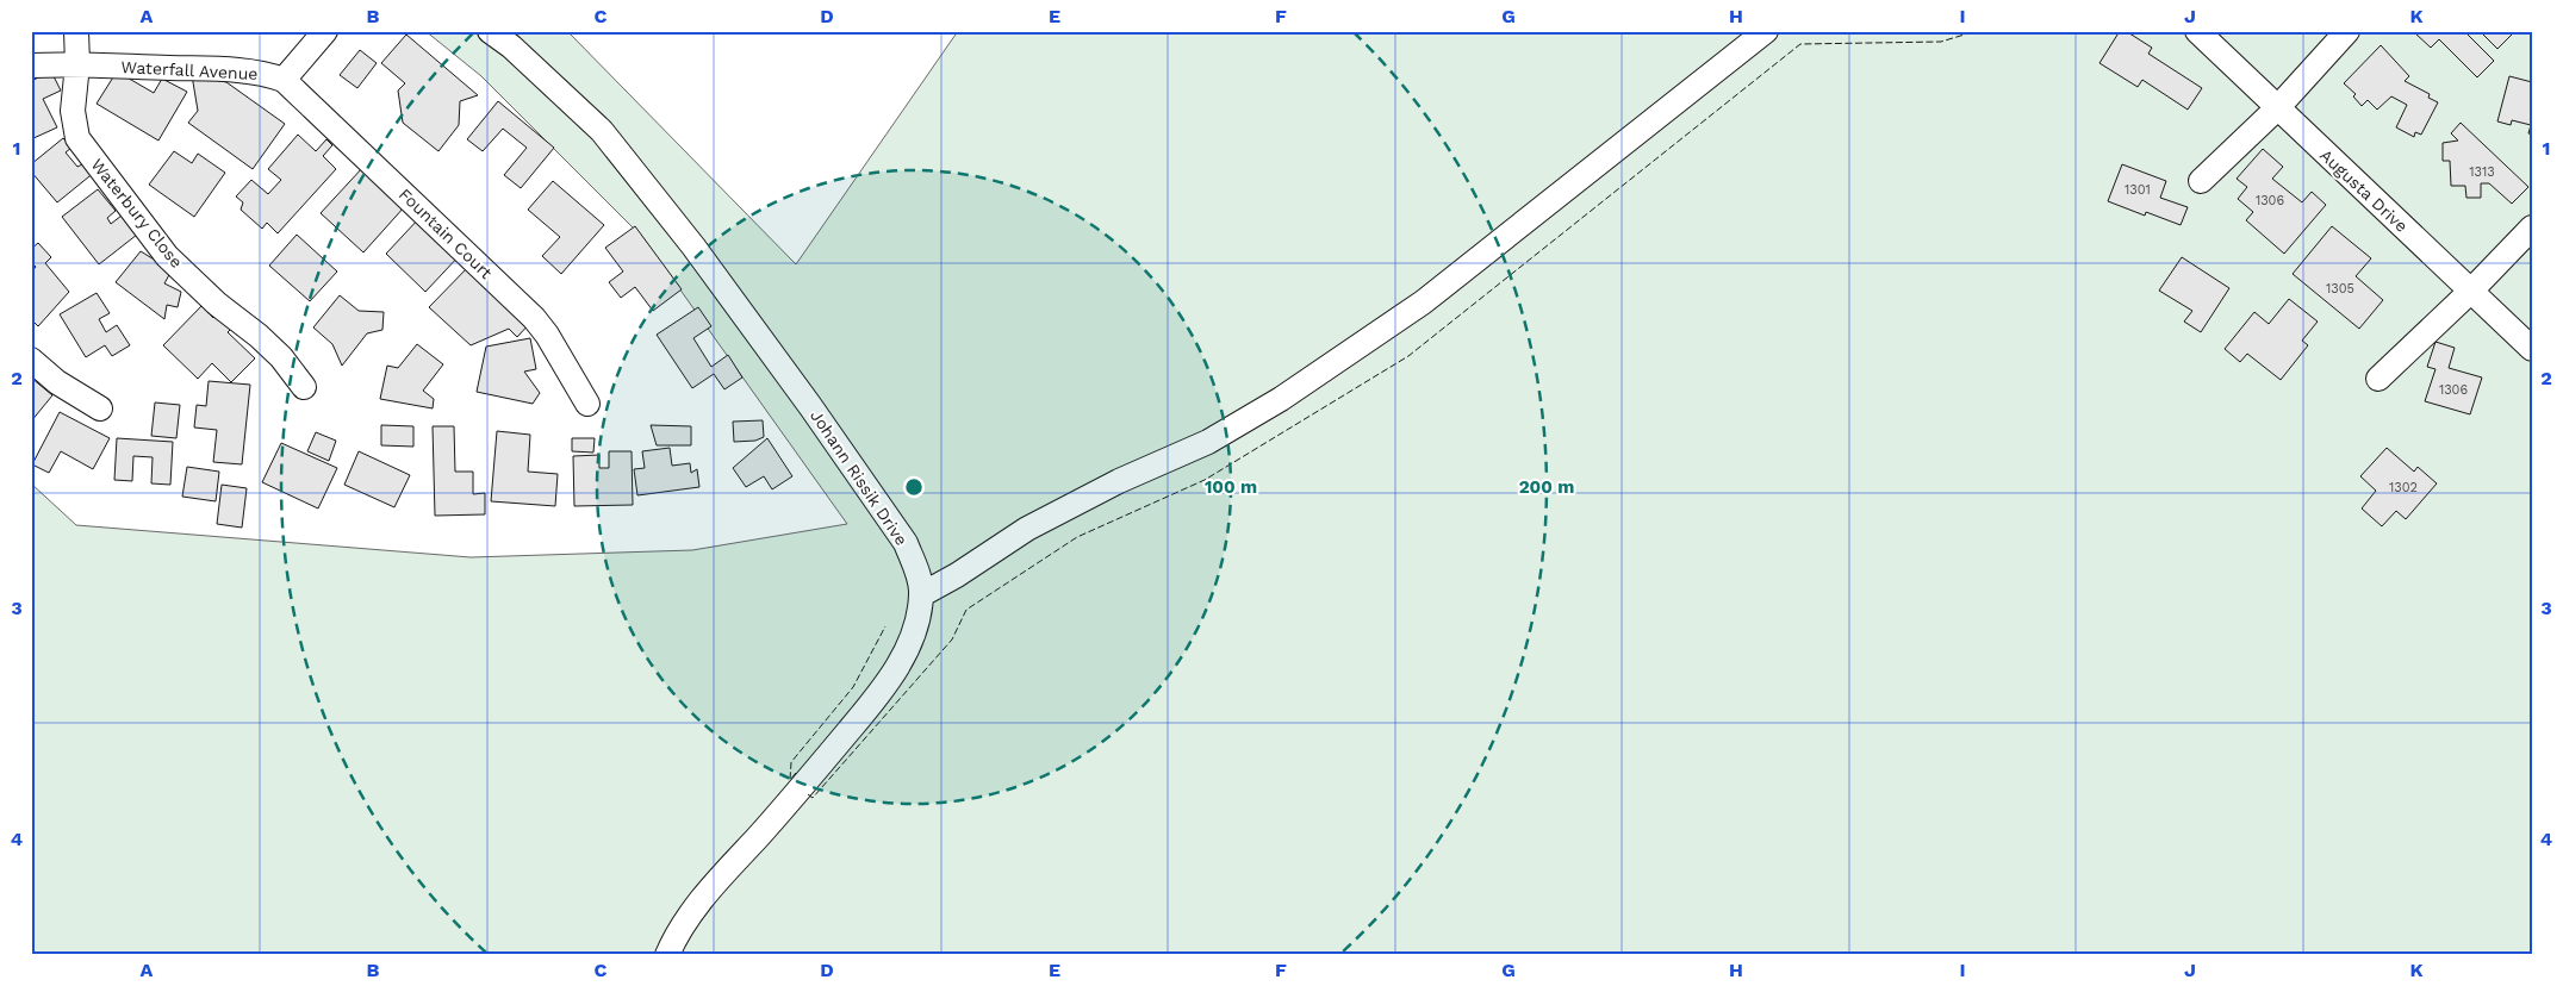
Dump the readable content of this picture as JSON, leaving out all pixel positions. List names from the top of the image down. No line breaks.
{"streets":{"street":["Waterfall Avenue","Augusta Drive","Waterbury Close","Fountain Court","Johann Rissik Drive"]},"crossings":[["Waterfall Avenue","Waterbury Close"],["Waterfall Avenue","Fountain Court"]],"house_numbers":["1313","1301","1306","1305","1306","1302"],"grid":{"columns":["A","B","C","D","E","F","G","H","I","J","K"],"rows":["1","2","3","4"]},"rings":["100 m","200 m"]}
